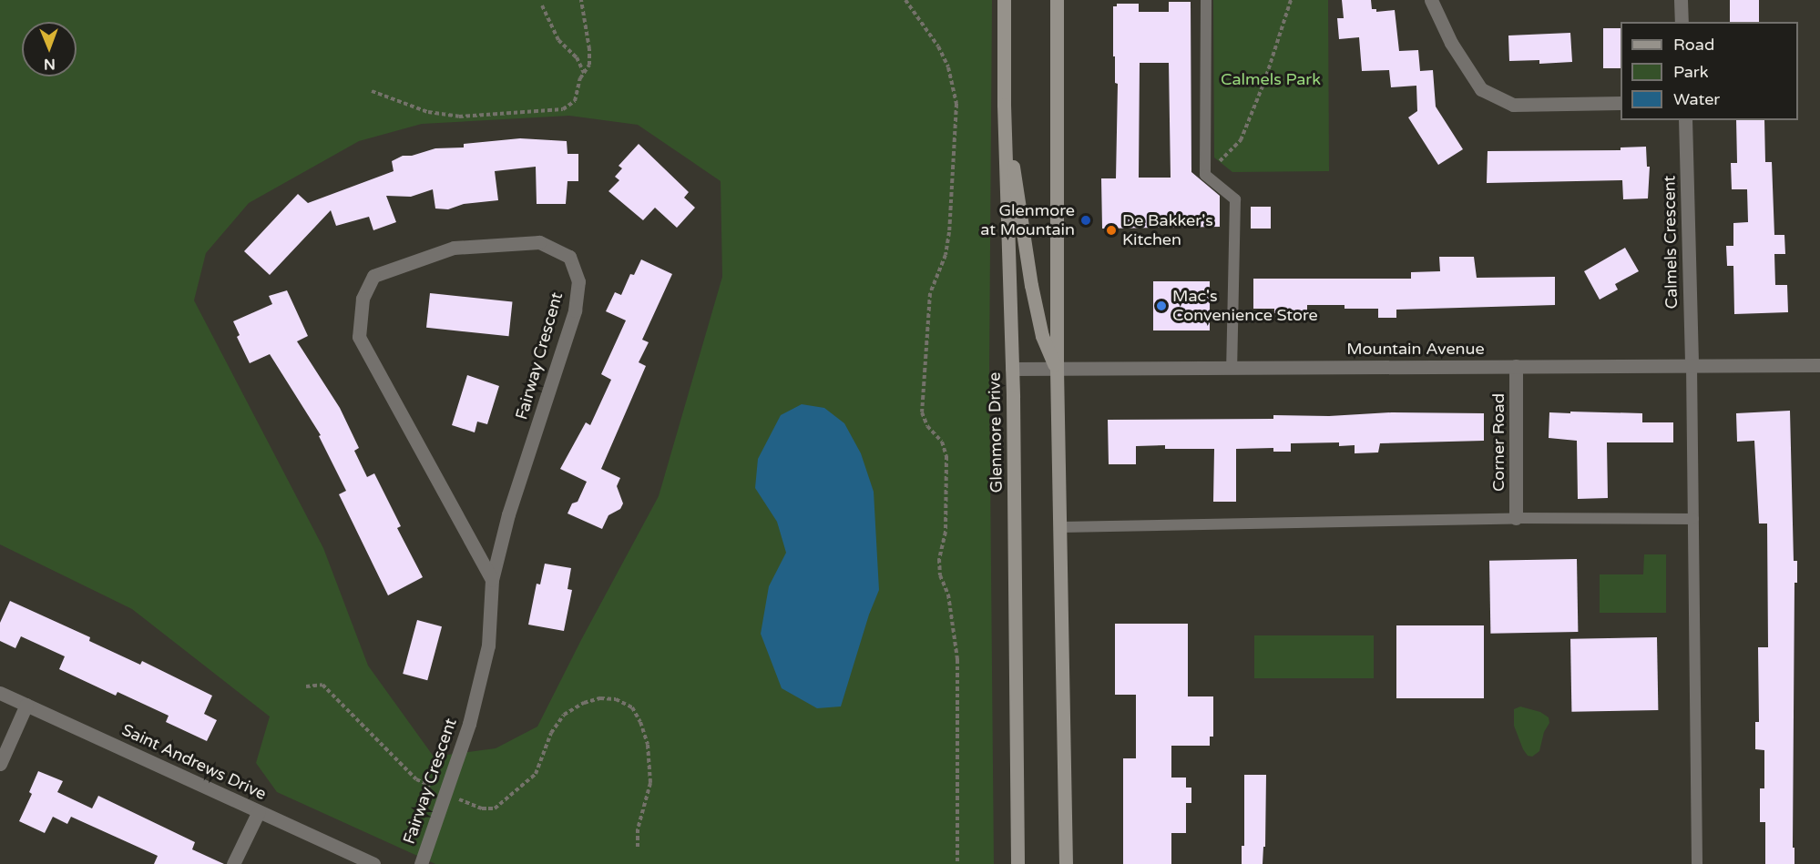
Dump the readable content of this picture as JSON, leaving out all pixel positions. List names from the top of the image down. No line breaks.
{"streets":{"main road":["Glenmore Drive"],"street":["Calmels Crescent","Mountain Avenue","Fairway Crescent","Corner Road","Saint Andrews Drive"]},"crossings":[["Calmels Crescent","Mountain Avenue"],["Mountain Avenue","Glenmore Drive"],["Mountain Avenue","Corner Road"]],"parks":["Calmels Park"],"places":["Glenmore at Mountain","De Bakker's Kitchen","Mac's Convenience Store"],"legend":["Road","Park","Water"],"north":"bottom"}
